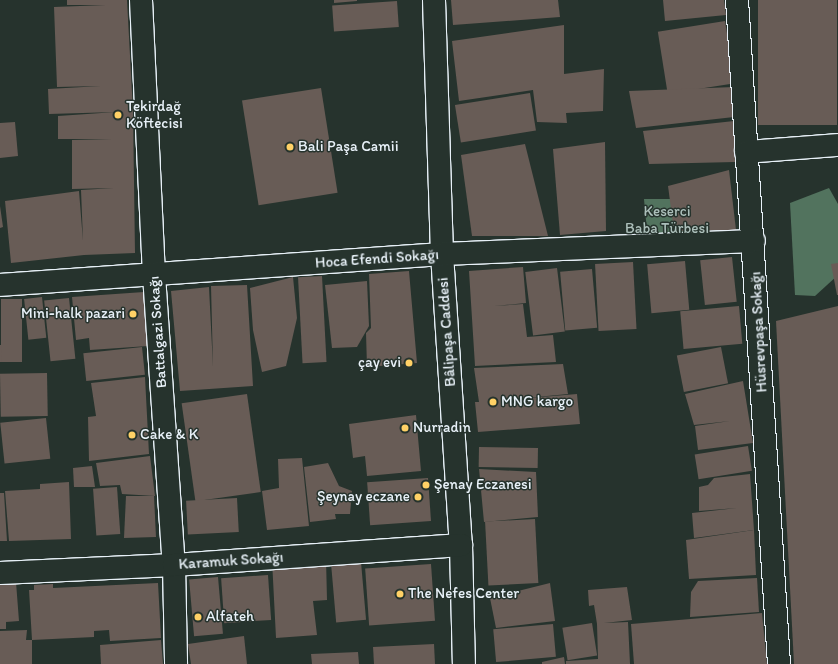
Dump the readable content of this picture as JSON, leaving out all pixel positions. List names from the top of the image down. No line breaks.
{"streets":{"street":["Hoca Efendi Sokağı","Battalgazi Sokağı","Bâlipaşa Caddesi","Hüsrevpaşa Sokağı","Karamuk Sokağı"]},"crossings":[["Hoca Efendi Sokağı","Battalgazi Sokağı"],["Hoca Efendi Sokağı","Bâlipaşa Caddesi"],["Hoca Efendi Sokağı","Hüsrevpaşa Sokağı"],["Battalgazi Sokağı","Karamuk Sokağı"],["Bâlipaşa Caddesi","Karamuk Sokağı"]],"parks":["Keserci Baba Türbesi"],"places":["Tekirdağ Köftecisi","Bali Paşa Camii","Mini-halk pazari","çay evi","MNG kargo","Nurradin","Cake & K","Şenay Eczanesi","Şeynay eczane","The Nefes Center","Alfateh"]}
